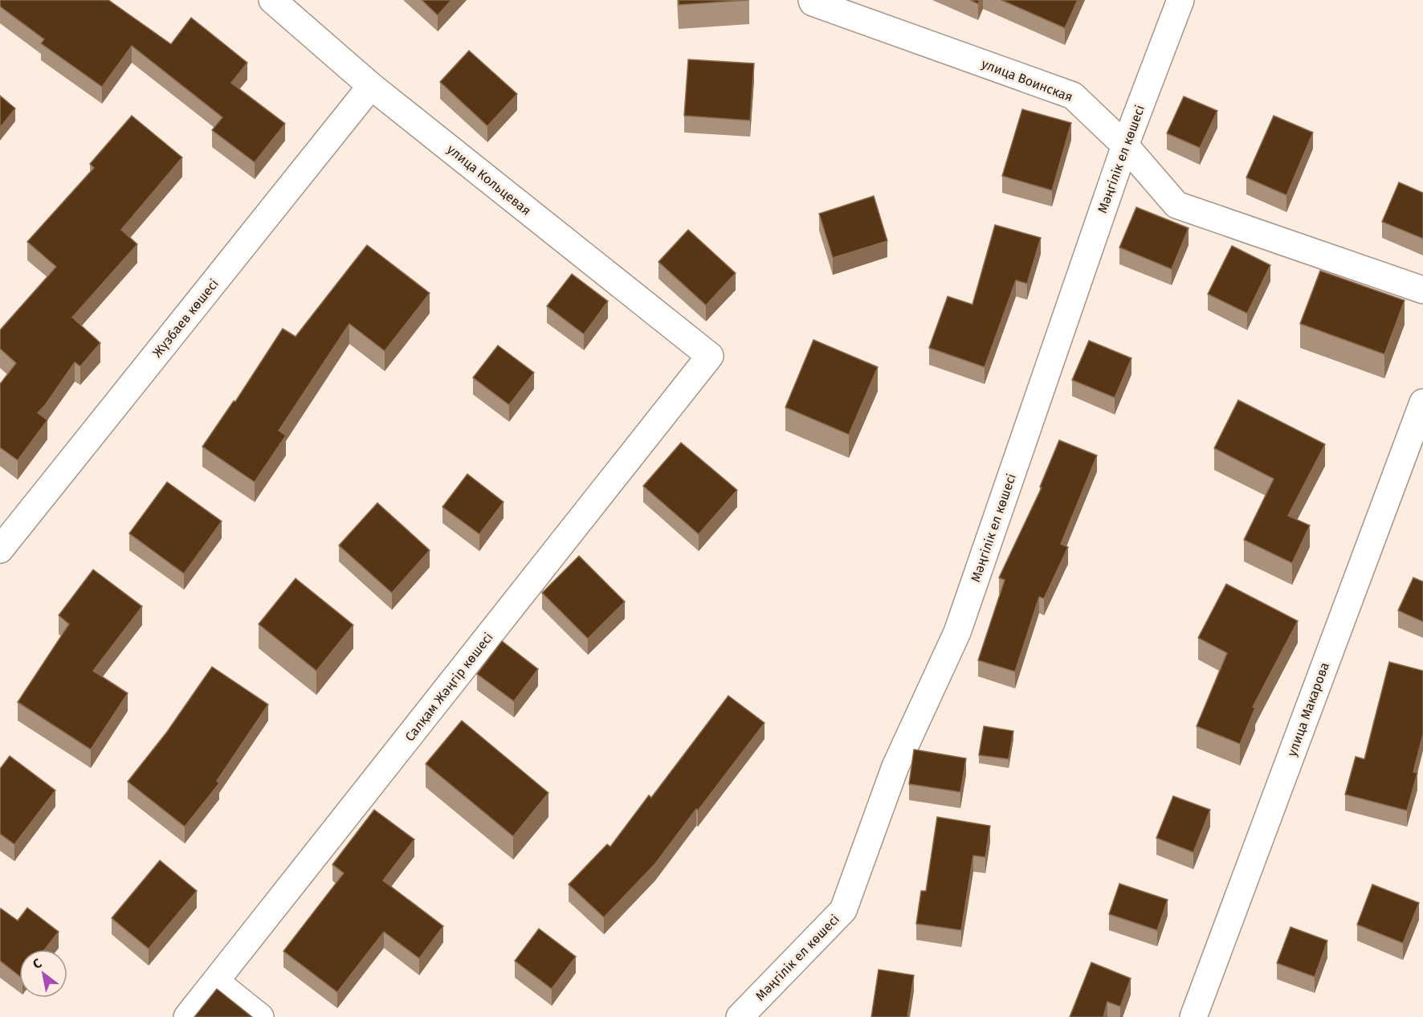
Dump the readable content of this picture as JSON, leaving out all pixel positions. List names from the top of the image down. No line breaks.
{"streets":{"street":["улица Воинская","Мәңгілік ел көшесі","улица Кольцевая","Жүзбаев көшесі","Салқам Жәңгір көшесі","улица Макарова"]},"crossings":[["улица Воинская","Мәңгілік ел көшесі"],["улица Кольцевая","Жүзбаев көшесі"],["улица Кольцевая","Салқам Жәңгір көшесі"]],"north":"top left"}
